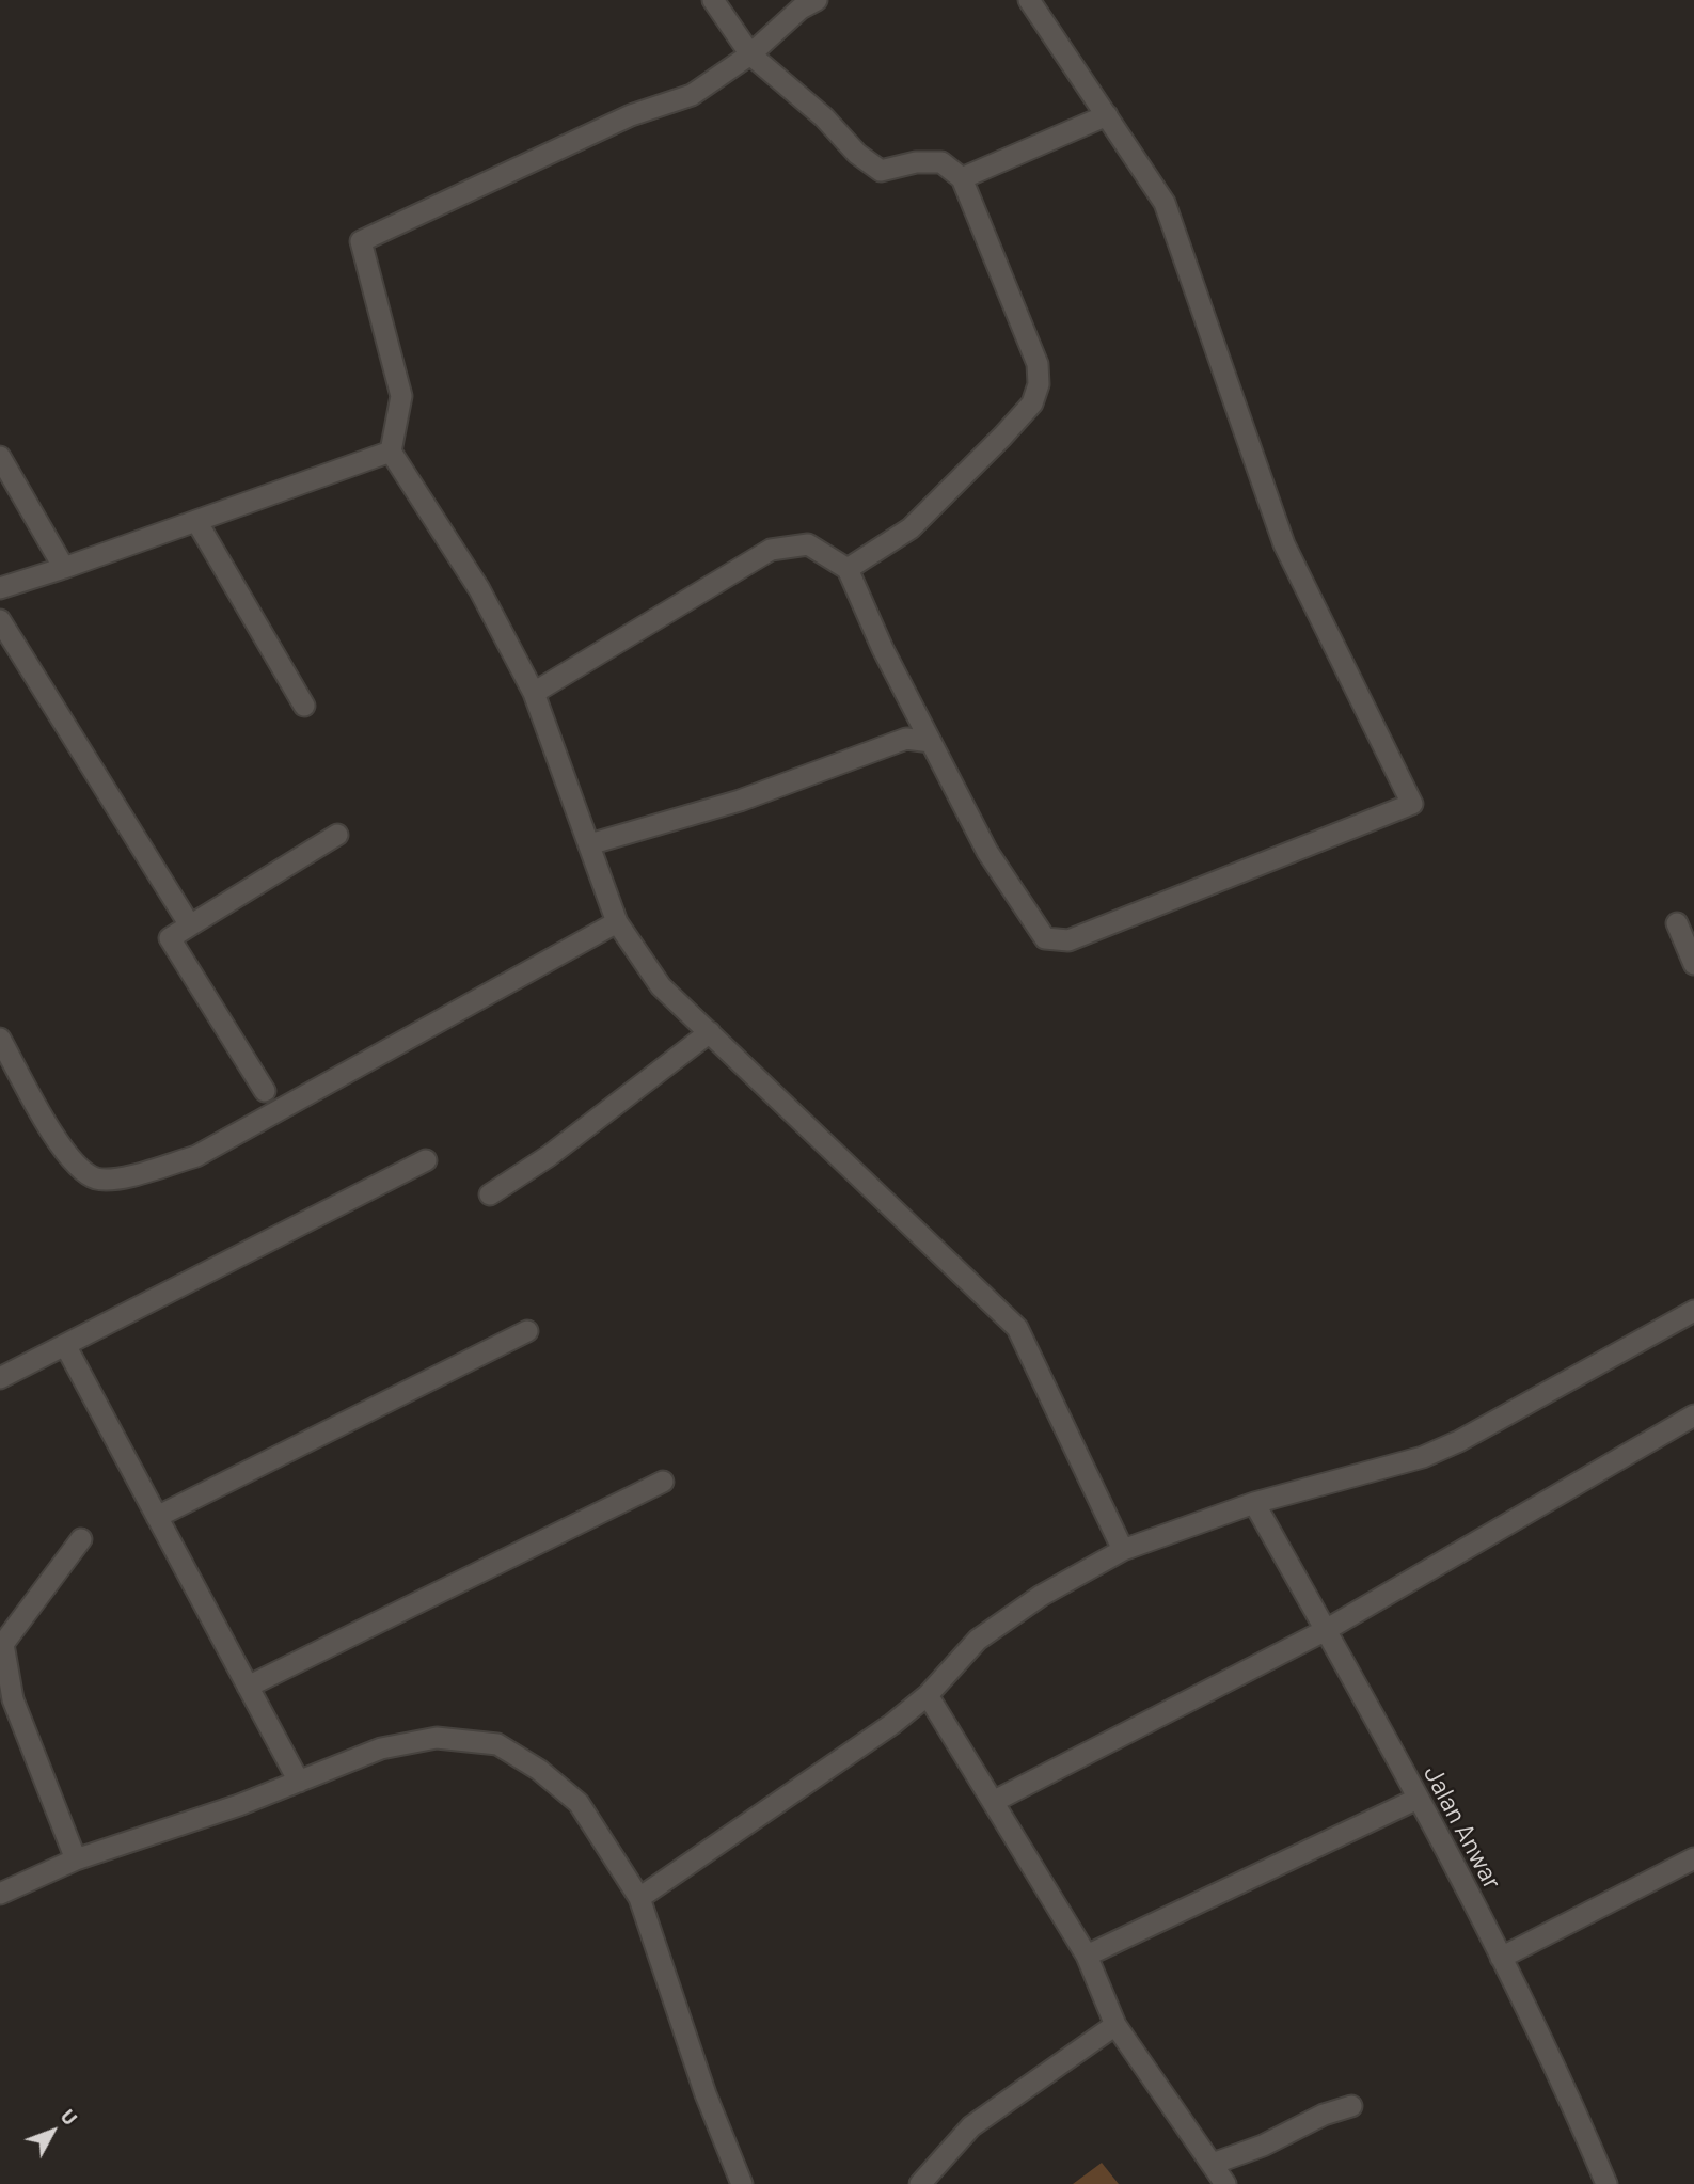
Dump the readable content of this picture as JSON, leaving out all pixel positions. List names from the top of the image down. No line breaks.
{"streets":{"street":["Jalan Anwar"]},"north":"top right"}
